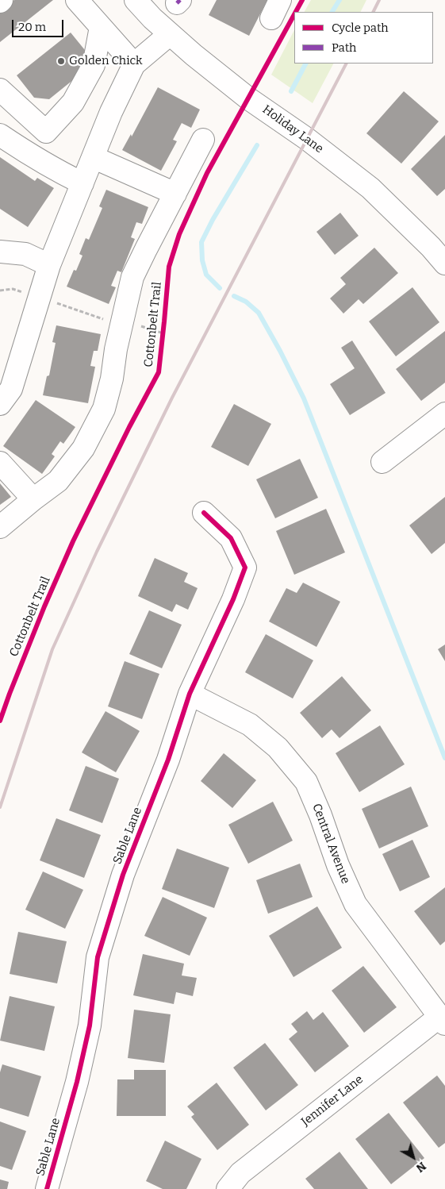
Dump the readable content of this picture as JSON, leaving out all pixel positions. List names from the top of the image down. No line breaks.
{"streets":{"street":["Holiday Lane","Sable Lane","Central Avenue","Jennifer Lane"],"cycle path":["Cottonbelt Trail"]},"crossings":[["Sable Lane","Central Avenue"],["Central Avenue","Jennifer Lane"]],"places":["Golden Chick"],"legend":["Cycle path","Path"],"scale_bar":"20 m","north":"bottom right"}
